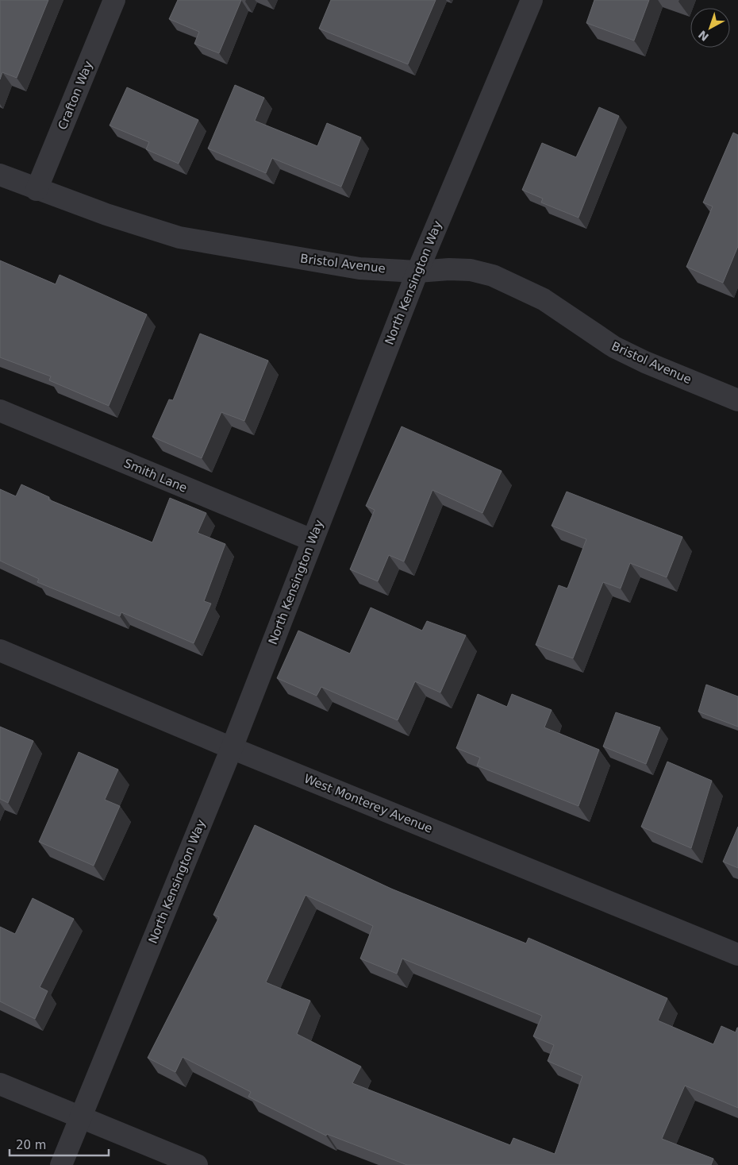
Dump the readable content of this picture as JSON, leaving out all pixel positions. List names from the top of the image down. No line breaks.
{"streets":{"street":["Crafton Way","Bristol Avenue","North Kensington Way","Smith Lane","West Monterey Avenue"]},"crossings":[["Crafton Way","Bristol Avenue"],["Bristol Avenue","North Kensington Way"],["North Kensington Way","Smith Lane"],["North Kensington Way","West Monterey Avenue"]],"scale_bar":"20 m","north":"bottom left"}
